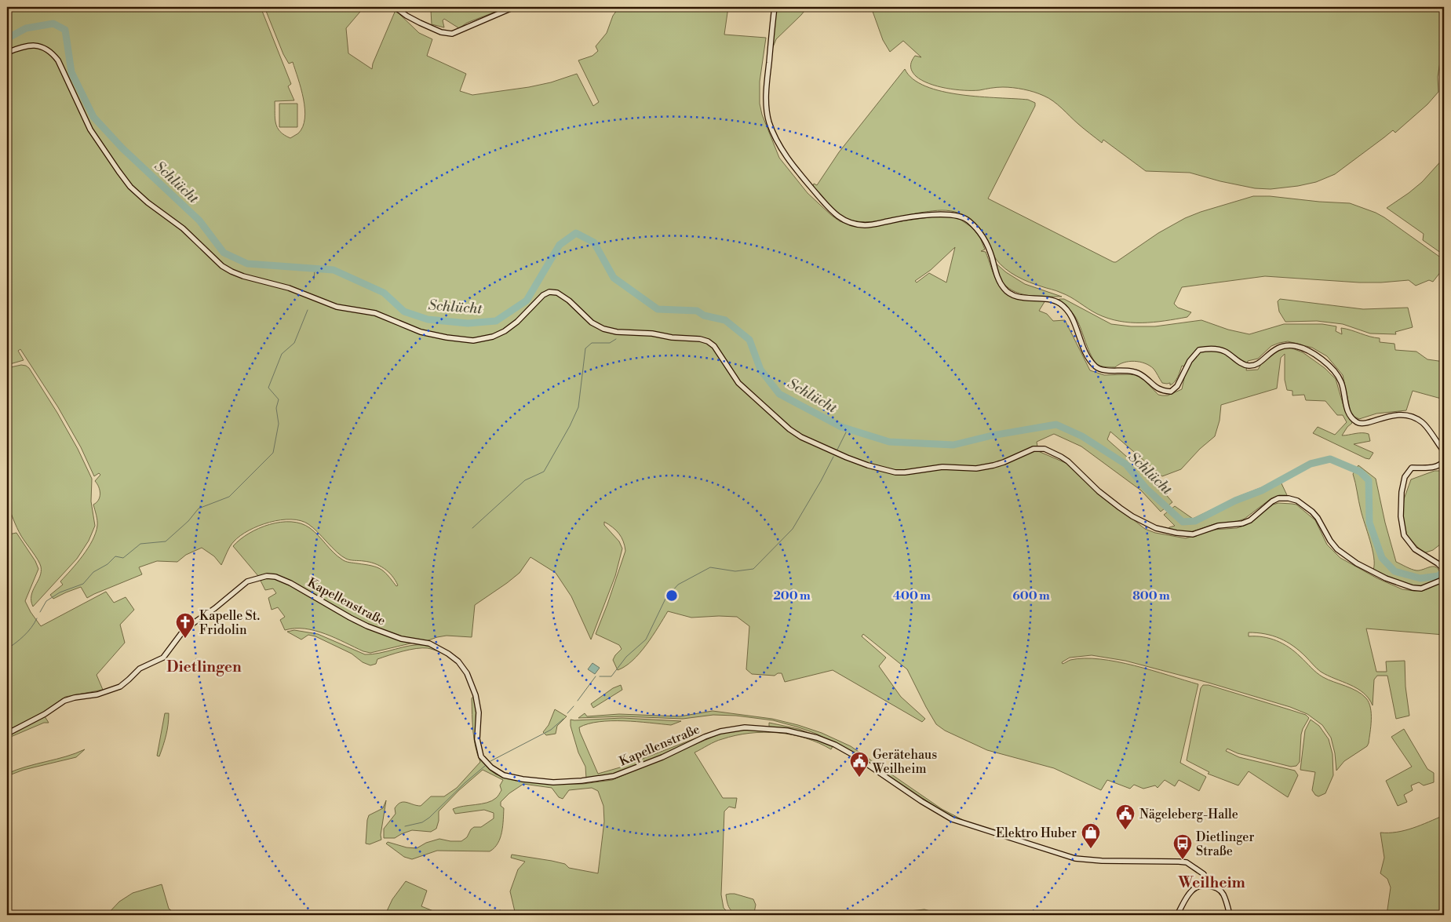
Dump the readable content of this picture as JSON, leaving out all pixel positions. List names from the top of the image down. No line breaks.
{"streets":{"street":["Kapellenstraße"]},"districts":["Dietlingen","Weilheim"],"water":["Schlücht"],"places":{"church":["Kapelle St. Fridolin"],"public building":["Gerätehaus Weilheim","Nägeleberg-Halle"],"shop":["Elektro Huber"],"bus stop":["Dietlinger Straße"]},"rings":["200 m","400 m","600 m","800 m"]}
